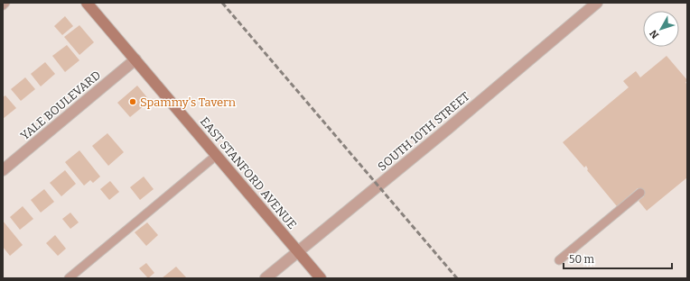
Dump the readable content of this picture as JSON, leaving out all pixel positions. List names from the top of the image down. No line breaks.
{"streets":{"main road":["EAST STANFORD AVENUE"],"street":["YALE BOULEVARD","SOUTH 10TH STREET"]},"crossings":[["YALE BOULEVARD","EAST STANFORD AVENUE"],["SOUTH 10TH STREET","EAST STANFORD AVENUE"]],"places":["Spammy's Tavern"],"scale_bar":"50 m","north":"bottom left"}
